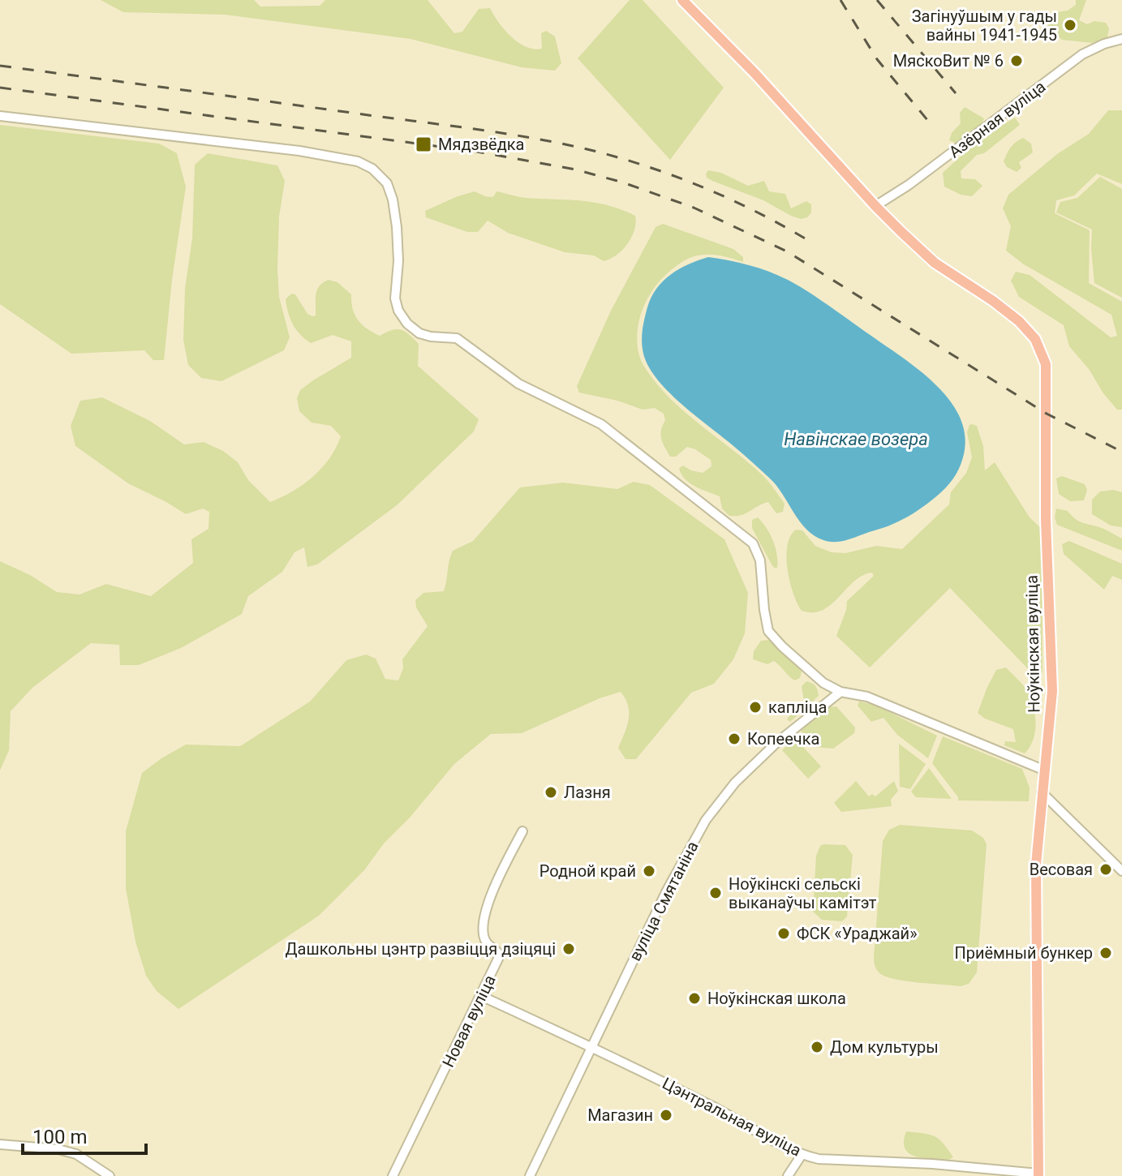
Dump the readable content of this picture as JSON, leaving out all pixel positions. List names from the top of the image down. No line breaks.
{"streets":{"main road":["Ноўкінская вуліца"],"street":["Азёрная вуліца","вуліца Смятаніна","Новая вуліца","Цэнтральная вуліца"]},"crossings":[["Азёрная вуліца","Ноўкінская вуліца"],["Ноўкінская вуліца","Цэнтральная вуліца"],["вуліца Смятаніна","Цэнтральная вуліца"],["Новая вуліца","Цэнтральная вуліца"]],"water":["Навінскае возера"],"places":{"other":["Загінуўшым у гады вайны 1941-1945","МяскоВит № 6","капліца","Копеечка","Лазня","Весовая","Родной край","Ноўкінскі сельскі выканаўчы камітэт","ФСК «Ураджай»","Дашкольны цэнтр развіцця дзіцяці","Приёмный бункер","Ноўкінская школа","Дом культуры","Магазин"],"transit":["Мядзвёдка"]},"scale_bar":"100 m"}
